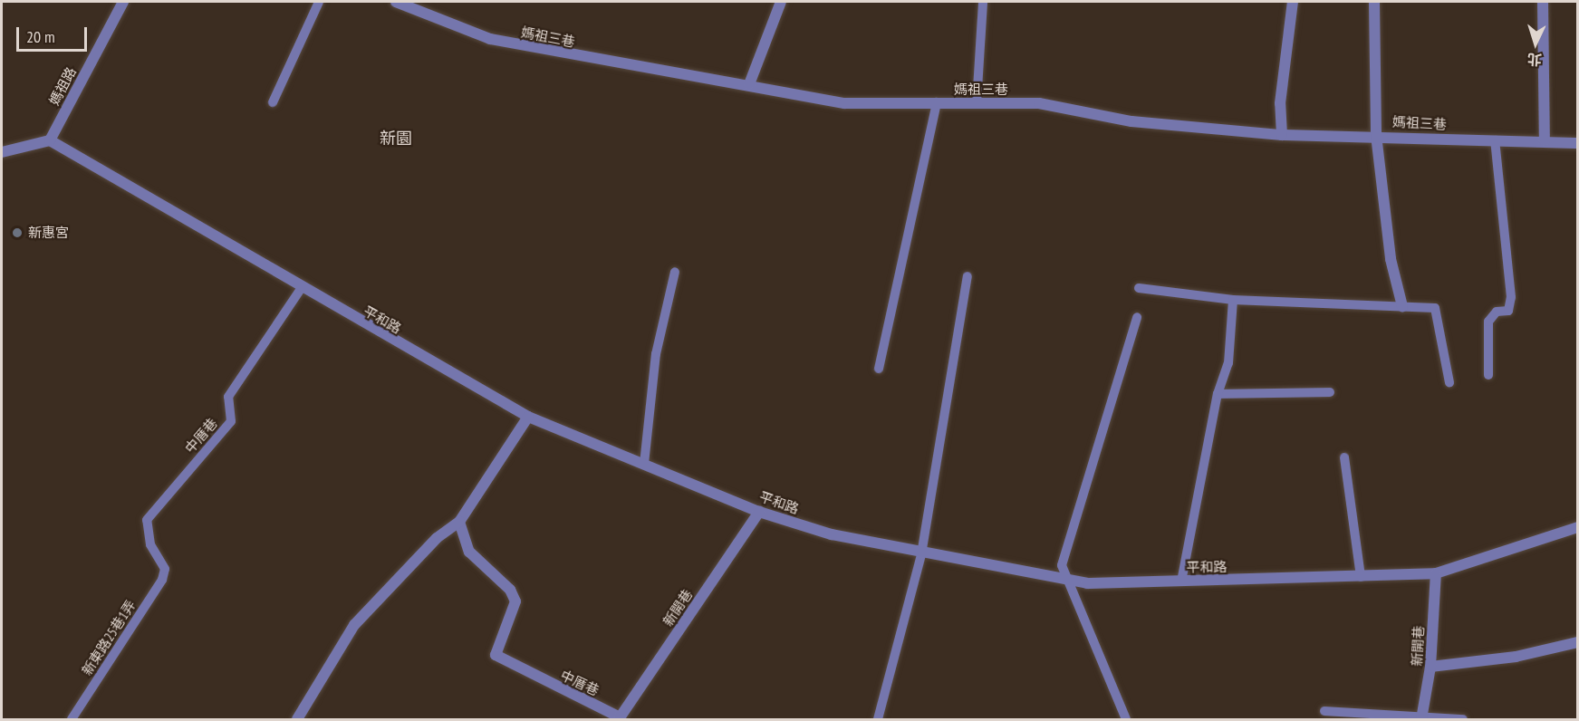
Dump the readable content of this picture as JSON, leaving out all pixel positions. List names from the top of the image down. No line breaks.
{"streets":{"street":["媽祖三巷","媽祖路","平和路","中厝巷","新開巷"],"lane":["新東路25巷1弄"]},"crossings":[["媽祖路","平和路"],["平和路","中厝巷"],["平和路","新開巷"],["中厝巷","新開巷"],["中厝巷","新東路25巷1弄"]],"districts":["新園"],"places":["新惠宮"],"scale_bar":"20 m","north":"bottom"}
